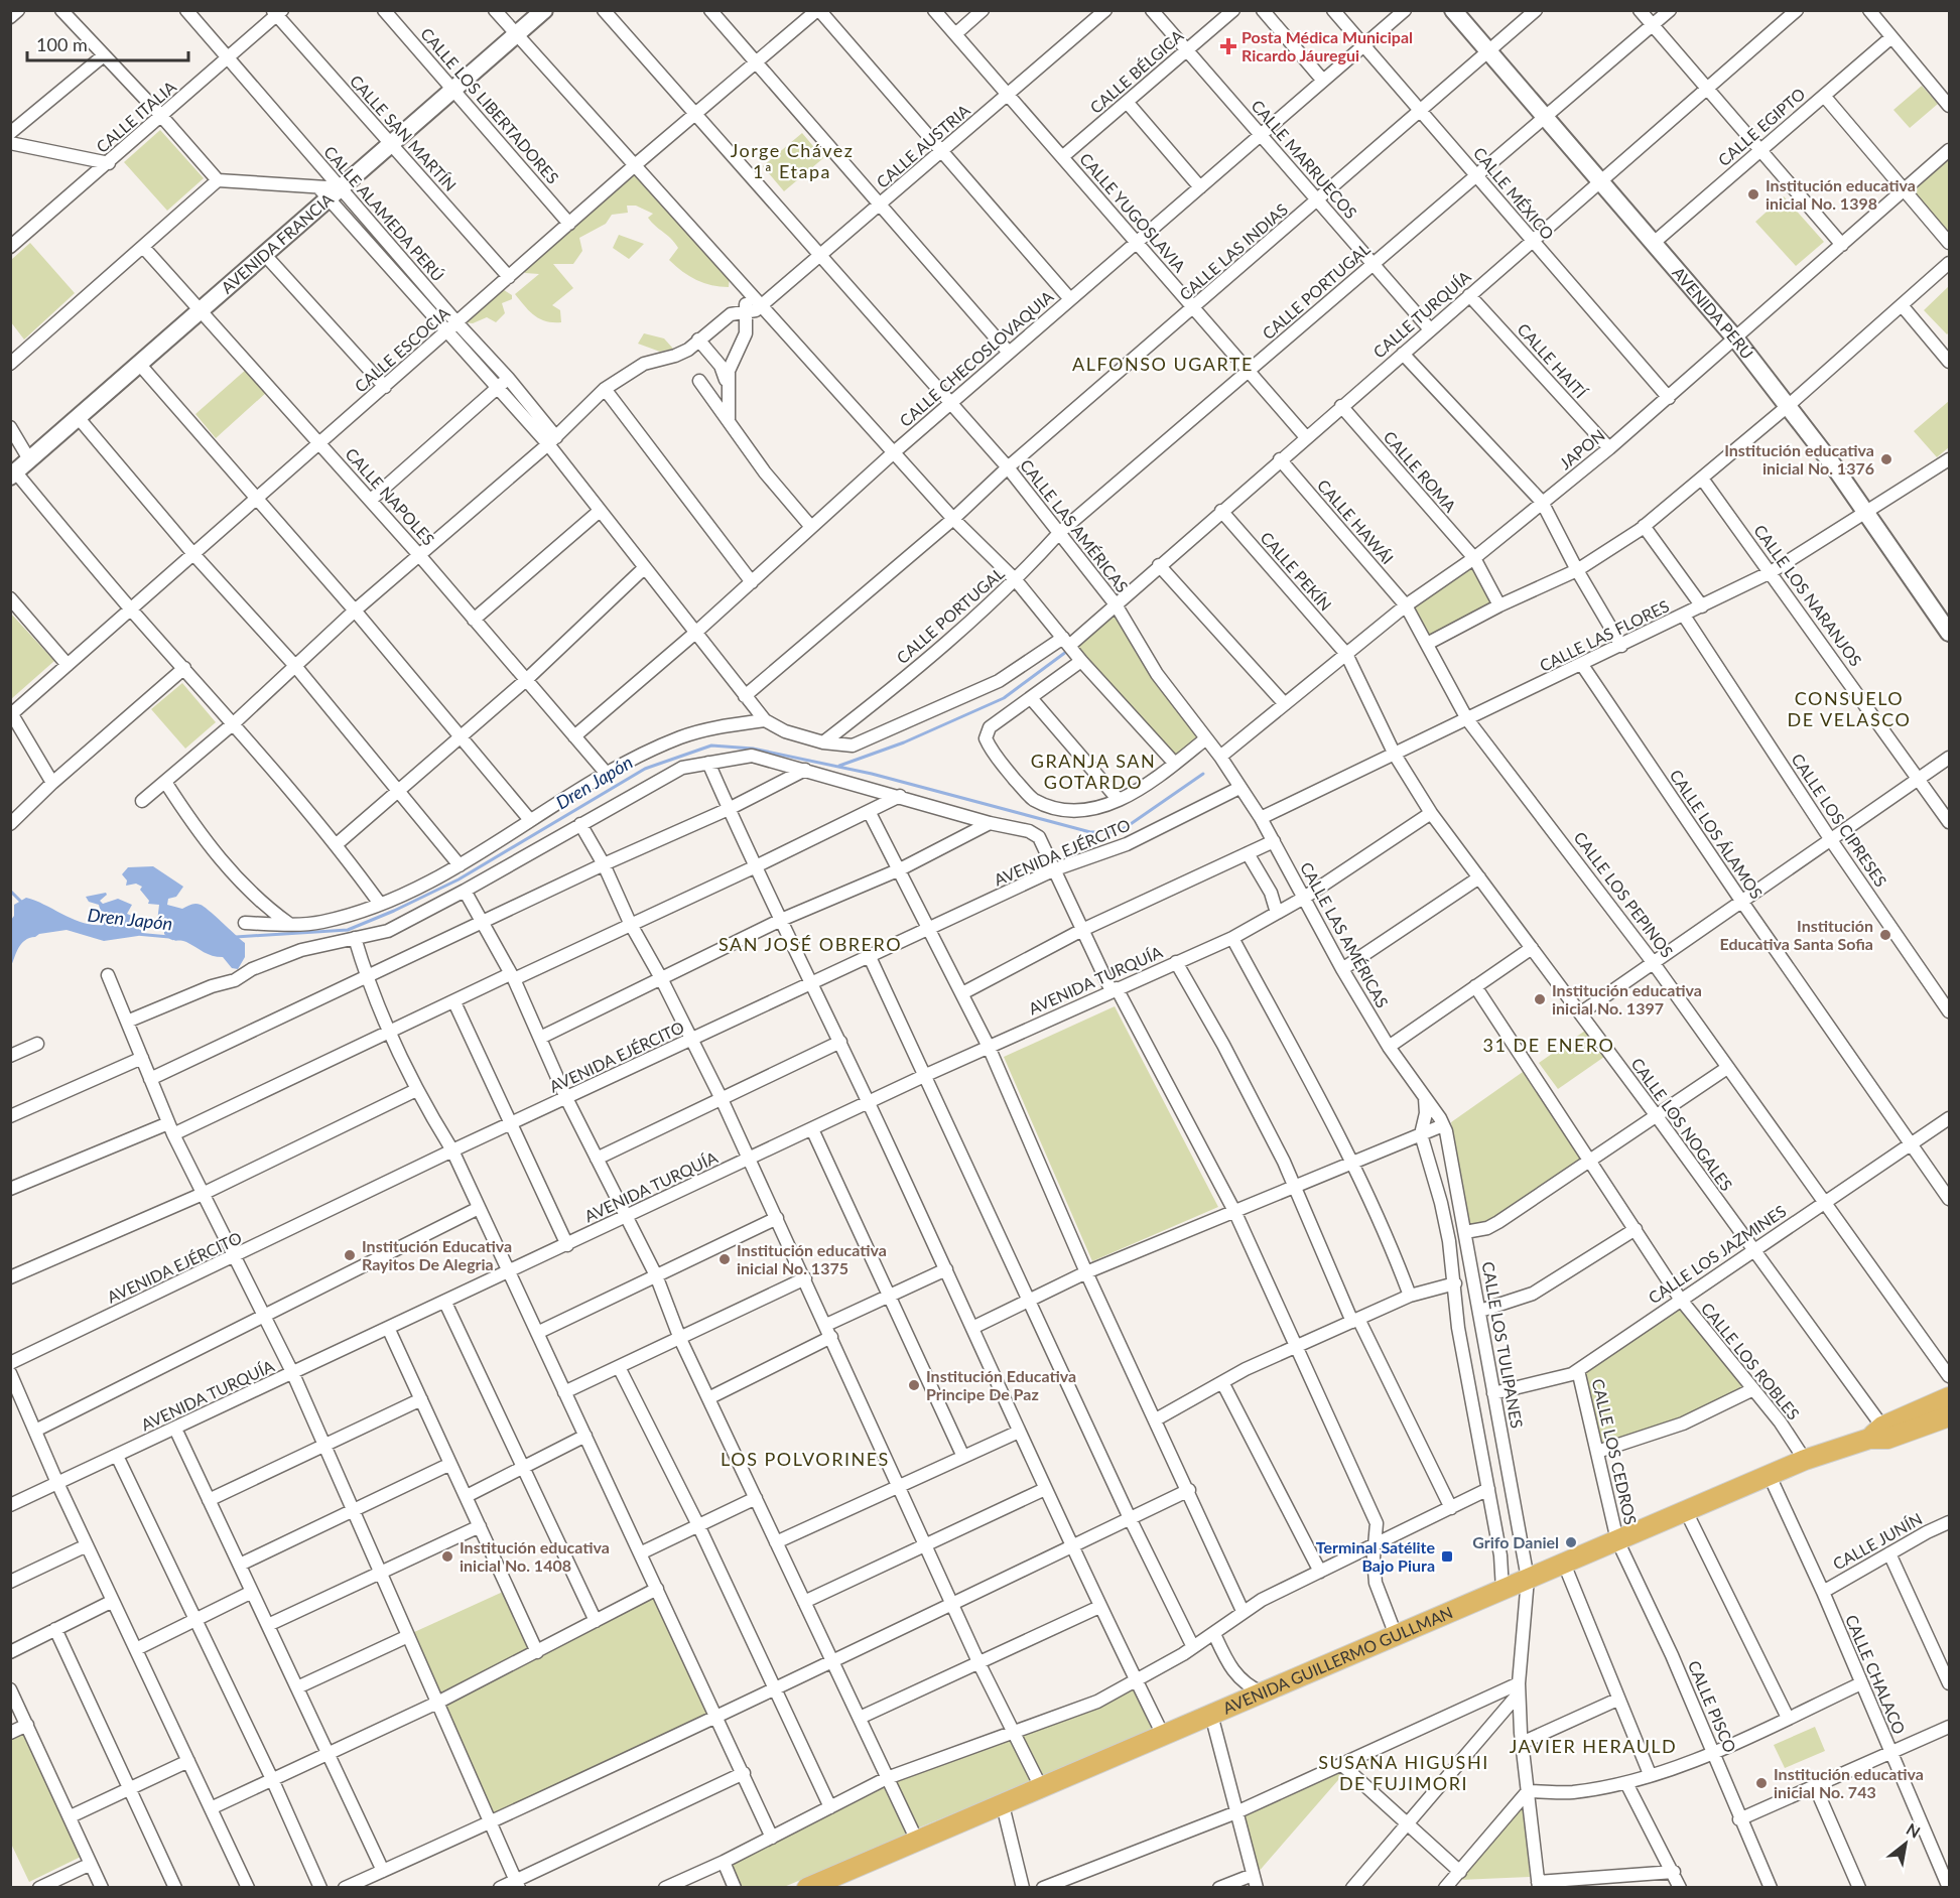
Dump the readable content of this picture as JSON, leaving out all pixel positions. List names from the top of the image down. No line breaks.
{"streets":{"main road":["AVENIDA GUILLERMO GULLMAN"],"street":["CALLE BÉLGICA","CALLE LOS LIBERTADORES","CALLE ITALIA","CALLE EGIPTO","CALLE SAN MARTÍN","CALLE AUSTRIA","CALLE MARRUECOS","CALLE MÉXICO","CALLE YUGOSLAVIA","CALLE ALAMEDA PERÚ","AVENIDA FRANCIA","CALLE LAS INDIAS","CALLE PORTUGAL","AVENIDA PERÚ","CALLE TURQUÍA","CALLE ESCOCIA","CALLE CHECOSLOVAQUIA","CALLE HAITÍ","JAPON","CALLE ROMA","CALLE NAPOLES","CALLE HAWÁI","CALLE LAS AMÉRICAS","CALLE PEKÍN","CALLE LOS NARANJOS","CALLE LAS FLORES","CALLE LOS CIPRESES","CALLE LOS ÁLAMOS","AVENIDA EJÉRCITO","CALLE LOS PEPINOS","AVENIDA TURQUÍA","CALLE LOS NOGALES","CALLE LOS JAZMINES","CALLE LOS TULIPANES","CALLE LOS ROBLES","CALLE LOS CEDROS","CALLE JUNÍN","CALLE CHALACO","CALLE PISCO"]},"crossings":[["CALLE BÉLGICA","CALLE MARRUECOS"],["CALLE BÉLGICA","CALLE YUGOSLAVIA"],["CALLE LOS LIBERTADORES","AVENIDA FRANCIA"],["CALLE LOS LIBERTADORES","CALLE ESCOCIA"],["CALLE ITALIA","CALLE SAN MARTÍN"],["CALLE ITALIA","CALLE ALAMEDA PERÚ"],["CALLE EGIPTO","AVENIDA PERÚ"],["CALLE SAN MARTÍN","AVENIDA FRANCIA"],["CALLE SAN MARTÍN","CALLE ESCOCIA"],["CALLE AUSTRIA","CALLE YUGOSLAVIA"],["CALLE AUSTRIA","CALLE ALAMEDA PERÚ"],["CALLE AUSTRIA","CALLE NAPOLES"],["CALLE AUSTRIA","CALLE LAS AMÉRICAS"],["CALLE MARRUECOS","CALLE LAS INDIAS"],["CALLE MARRUECOS","CALLE PORTUGAL"],["CALLE MARRUECOS","CALLE TURQUÍA"],["CALLE MARRUECOS","CALLE CHECOSLOVAQUIA"],["CALLE MÉXICO","CALLE LAS INDIAS"],["CALLE MÉXICO","CALLE PORTUGAL"],["CALLE MÉXICO","CALLE TURQUÍA"],["CALLE MÉXICO","CALLE CHECOSLOVAQUIA"],["CALLE MÉXICO","JAPON"],["CALLE YUGOSLAVIA","CALLE LAS INDIAS"],["CALLE YUGOSLAVIA","CALLE PORTUGAL"],["CALLE YUGOSLAVIA","CALLE TURQUÍA"],["CALLE YUGOSLAVIA","CALLE CHECOSLOVAQUIA"],["CALLE ALAMEDA PERÚ","AVENIDA FRANCIA"],["CALLE ALAMEDA PERÚ","CALLE LAS INDIAS"],["CALLE ALAMEDA PERÚ","CALLE TURQUÍA"],["CALLE ALAMEDA PERÚ","CALLE ESCOCIA"],["CALLE ALAMEDA PERÚ","CALLE CHECOSLOVAQUIA"],["AVENIDA FRANCIA","CALLE NAPOLES"],["CALLE LAS INDIAS","AVENIDA PERÚ"],["CALLE LAS INDIAS","CALLE LAS AMÉRICAS"],["CALLE PORTUGAL","AVENIDA PERÚ"],["CALLE PORTUGAL","CALLE TURQUÍA"],["CALLE PORTUGAL","CALLE LAS AMÉRICAS"],["AVENIDA PERÚ","CALLE TURQUÍA"],["AVENIDA PERÚ","JAPON"],["AVENIDA PERÚ","CALLE LAS FLORES"],["CALLE TURQUÍA","CALLE HAITÍ"],["CALLE TURQUÍA","CALLE ROMA"],["CALLE TURQUÍA","CALLE HAWÁI"],["CALLE TURQUÍA","CALLE LAS AMÉRICAS"],["CALLE TURQUÍA","CALLE PEKÍN"],["CALLE ESCOCIA","CALLE NAPOLES"],["CALLE ESCOCIA","CALLE LAS AMÉRICAS"],["CALLE CHECOSLOVAQUIA","CALLE NAPOLES"],["CALLE CHECOSLOVAQUIA","CALLE LAS AMÉRICAS"],["CALLE HAITÍ","JAPON"],["JAPON","CALLE ROMA"],["JAPON","CALLE HAWÁI"],["JAPON","CALLE LAS AMÉRICAS"],["JAPON","CALLE PEKÍN"],["JAPON","CALLE LOS PEPINOS"],["JAPON","CALLE LOS NOGALES"],["CALLE HAWÁI","CALLE LOS PEPINOS"],["CALLE LAS AMÉRICAS","CALLE LAS FLORES"],["CALLE LAS AMÉRICAS","AVENIDA EJÉRCITO"],["CALLE LAS AMÉRICAS","AVENIDA TURQUÍA"],["CALLE LAS AMÉRICAS","CALLE LOS TULIPANES"],["CALLE PEKÍN","CALLE LOS NOGALES"],["CALLE LOS NARANJOS","CALLE LAS FLORES"],["CALLE LAS FLORES","CALLE LOS CIPRESES"],["CALLE LAS FLORES","CALLE LOS ÁLAMOS"],["CALLE LAS FLORES","CALLE LOS PEPINOS"],["CALLE LAS FLORES","CALLE LOS NOGALES"],["CALLE LOS ÁLAMOS","CALLE LOS JAZMINES"],["CALLE LOS PEPINOS","CALLE LOS JAZMINES"],["AVENIDA TURQUÍA","CALLE LOS NOGALES"],["CALLE LOS NOGALES","CALLE LOS JAZMINES"],["CALLE LOS NOGALES","AVENIDA GUILLERMO GULLMAN"],["CALLE LOS JAZMINES","CALLE LOS TULIPANES"],["CALLE LOS JAZMINES","CALLE LOS ROBLES"],["CALLE LOS JAZMINES","CALLE LOS CEDROS"],["CALLE LOS TULIPANES","AVENIDA GUILLERMO GULLMAN"],["CALLE LOS ROBLES","AVENIDA GUILLERMO GULLMAN"],["CALLE LOS CEDROS","AVENIDA GUILLERMO GULLMAN"],["CALLE LOS CEDROS","CALLE PISCO"],["CALLE JUNÍN","CALLE CHALACO"],["AVENIDA GUILLERMO GULLMAN","CALLE CHALACO"],["AVENIDA GUILLERMO GULLMAN","CALLE PISCO"]],"districts":["Jorge Chávez 1ª Etapa","ALFONSO UGARTE","CONSUELO DE VELASCO","GRANJA SAN GOTARDO","SAN JOSÉ OBRERO","31 DE ENERO","LOS POLVORINES","JAVIER HERAULD","SUSANA HIGUSHI DE FUJIMORI"],"water":["Dren Japón"],"places":{"health":["Posta Médica Municipal Ricardo Jáuregui"],"other":["Institución educativa inicial No. 1398","Institución educativa inicial No. 1376","Institución Educativa Santa Sofia","Institución educativa inicial No. 1397","Institución Educativa Rayitos De Alegria","Institución educativa inicial No. 1375","Institución Educativa Principe De Paz","Grifo Daniel","Institución educativa inicial No. 1408","Institución educativa inicial No. 743"],"transit":["Terminal Satélite Bajo Piura"]},"scale_bar":"100 m","north":"top right"}
